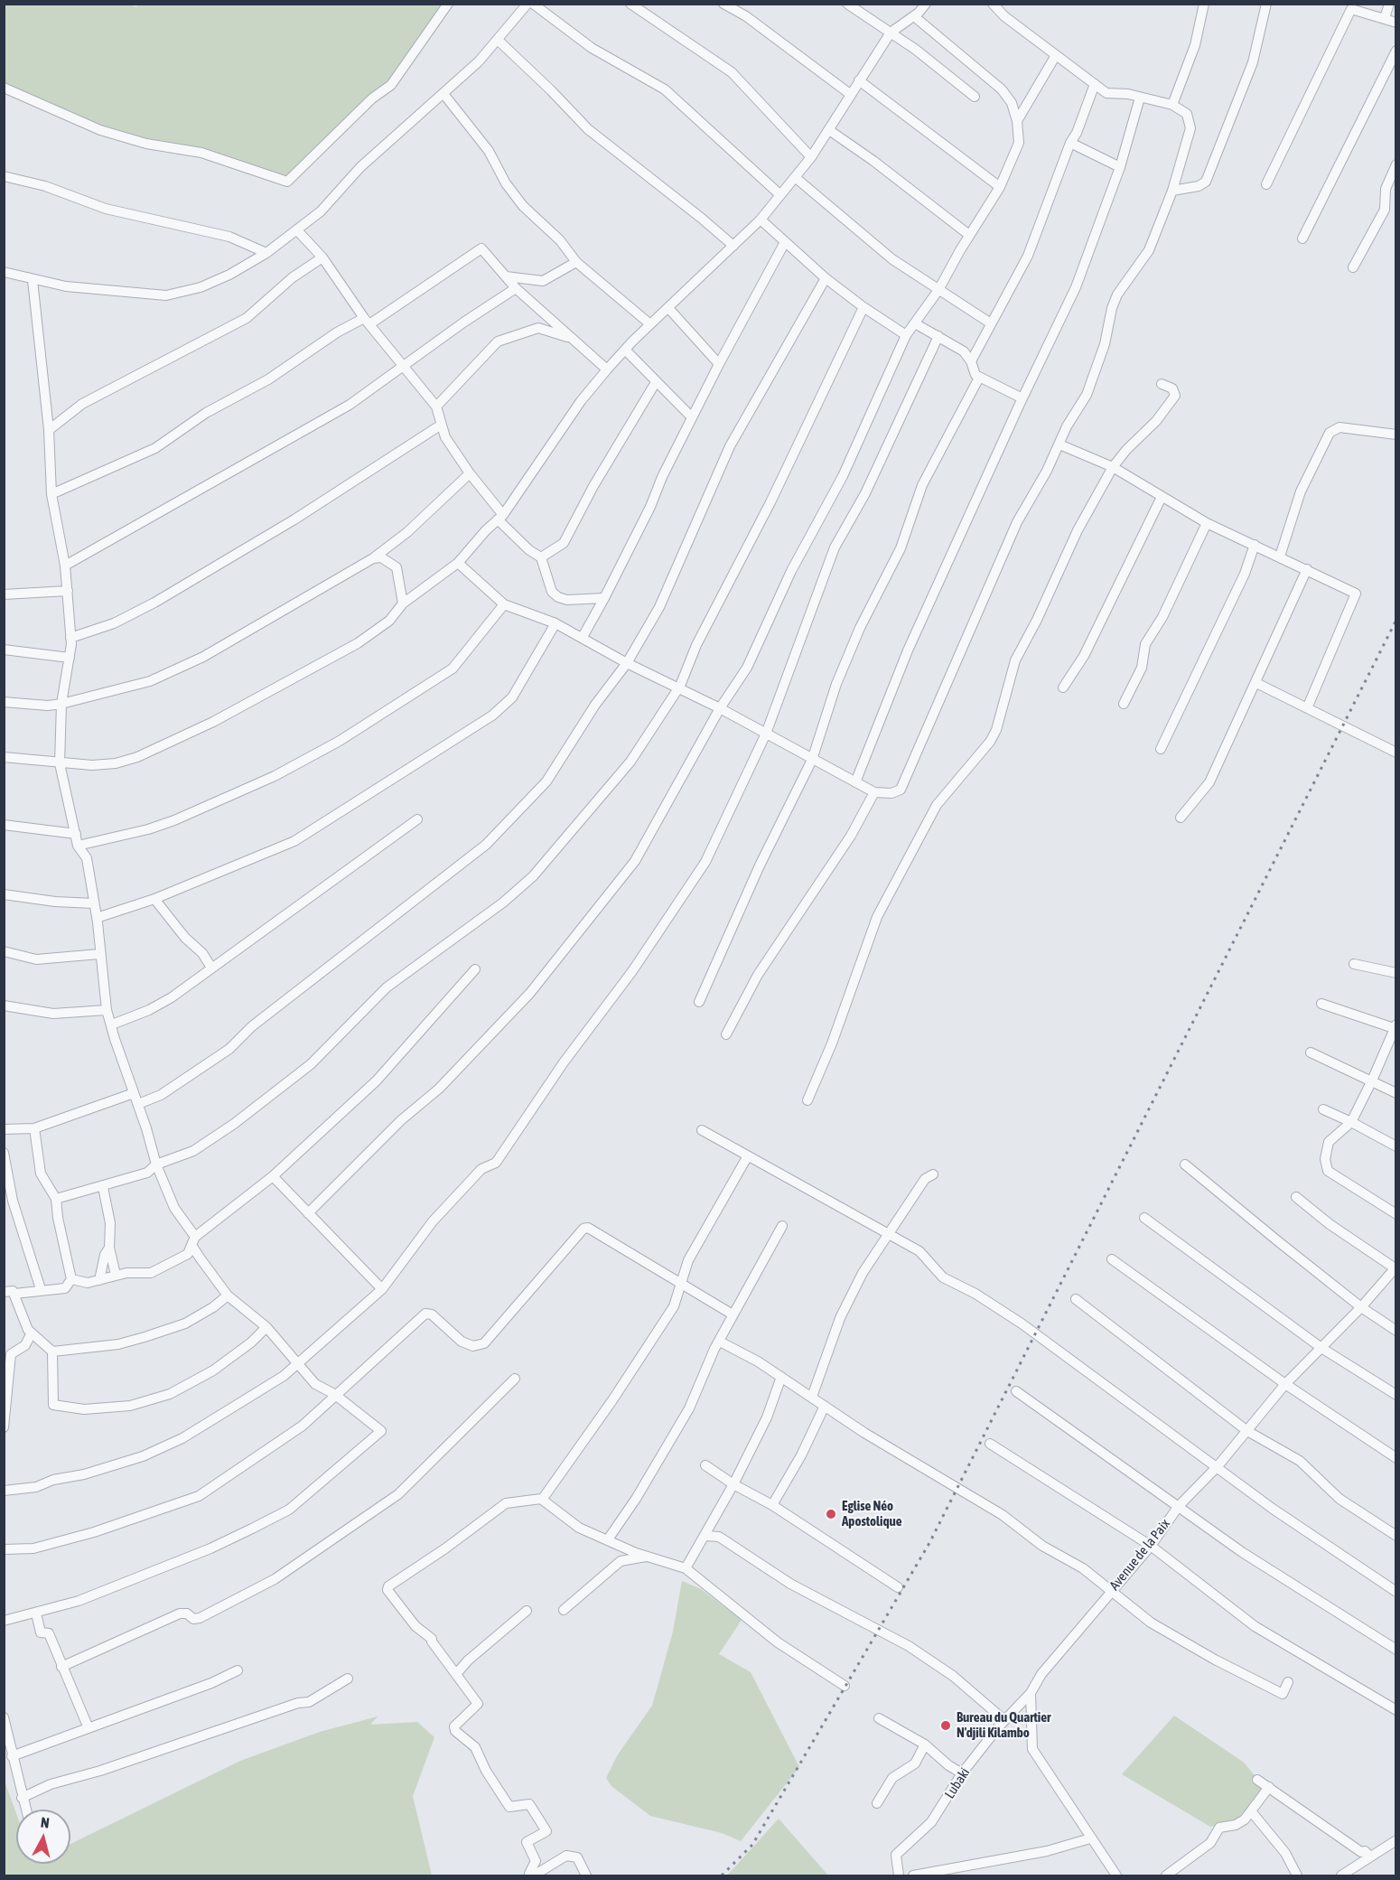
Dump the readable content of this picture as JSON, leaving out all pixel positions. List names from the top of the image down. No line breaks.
{"streets":{"street":["Avenue de la Paix","Lubaki"]},"crossings":[["Avenue de la Paix","Lubaki"]],"places":["Eglise Néo Apostolique","Bureau du Quartier N'djili Kilambo"],"north":"top"}
